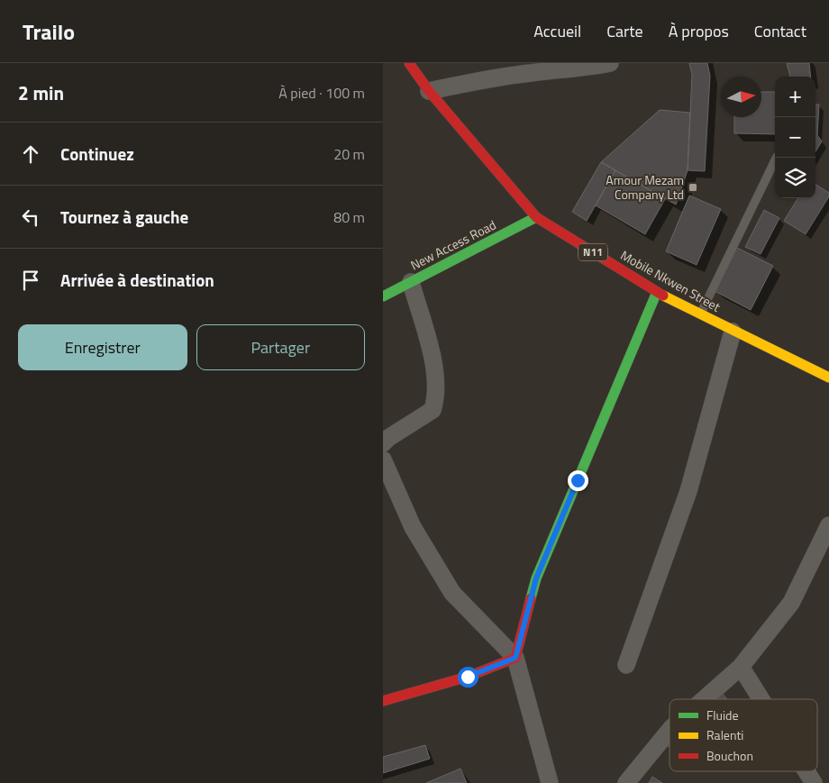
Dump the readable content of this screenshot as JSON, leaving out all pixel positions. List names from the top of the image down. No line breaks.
{"streets":{"main road":["New Access Road","N11","Mobile Nkwen Street"]},"crossings":[["New Access Road","Mobile Nkwen Street"]],"places":{"transit":["Amour Mezam Company Ltd"]},"legend":["Fluide","Ralenti","Bouchon"],"north":"right","page":{"header":"Trailo","nav":["Accueil","Carte","À propos","Contact"],"heading":["2 min","À pied · 100 m"],"map_buttons":["+","−"],"list":[["Continuez","20 m"],["Tournez à gauche","80 m"],"Arrivée à destination"],"buttons":["Enregistrer","Partager"]}}
